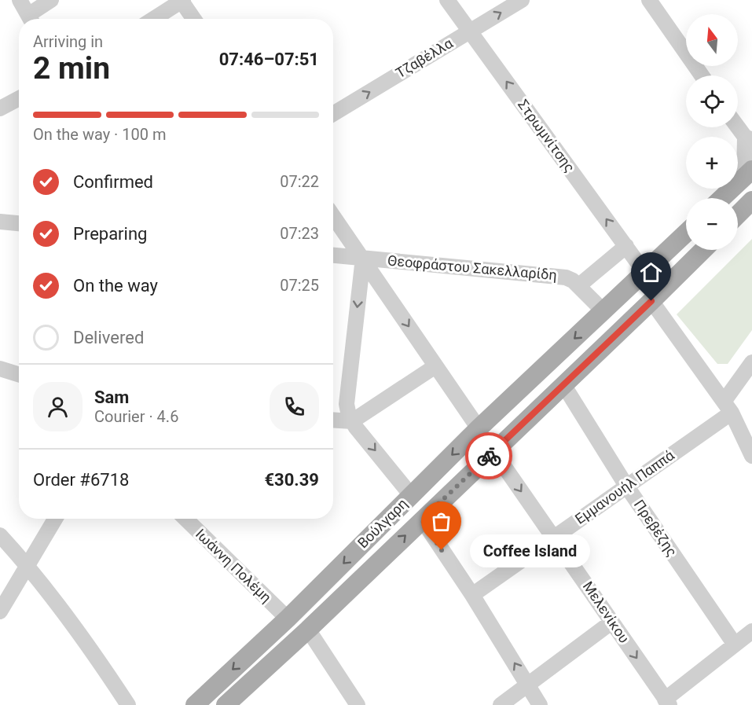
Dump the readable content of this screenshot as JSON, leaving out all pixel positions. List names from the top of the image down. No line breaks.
{"streets":{"main road":["Βούλγαρη"],"street":["Τζαβέλλα","Στρωμνίτσης","Θεοφράστου Σακελλαρίδη","Εμμανουήλ Παππά","Πρεβέζης","Ιωάννη Πολέμη","Μελενίκου"]},"crossings":[["Τζαβέλλα","Στρωμνίτσης"],["Στρωμνίτσης","Βούλγαρη"],["Θεοφράστου Σακελλαρίδη","Βούλγαρη"],["Εμμανουήλ Παππά","Πρεβέζης"],["Εμμανουήλ Παππά","Μελενίκου"],["Βούλγαρη","Πρεβέζης"],["Βούλγαρη","Ιωάννη Πολέμη"],["Βούλγαρη","Μελενίκου"]],"one_way":["Τζαβέλλα","Στρωμνίτσης"],"places":["Coffee Island"],"north":"top","page":{"map_buttons":["+","−"],"heading":["2 min","Arriving in","07:46–07:51"],"panel":["Sam","Courier · 4.6","Order #6718","€30.39"],"bar":"On the way · 100 m","list":[["Confirmed","07:22"],["Preparing","07:23"],["On the way","07:25"],"Delivered"],"bubble":"Coffee Island"}}
